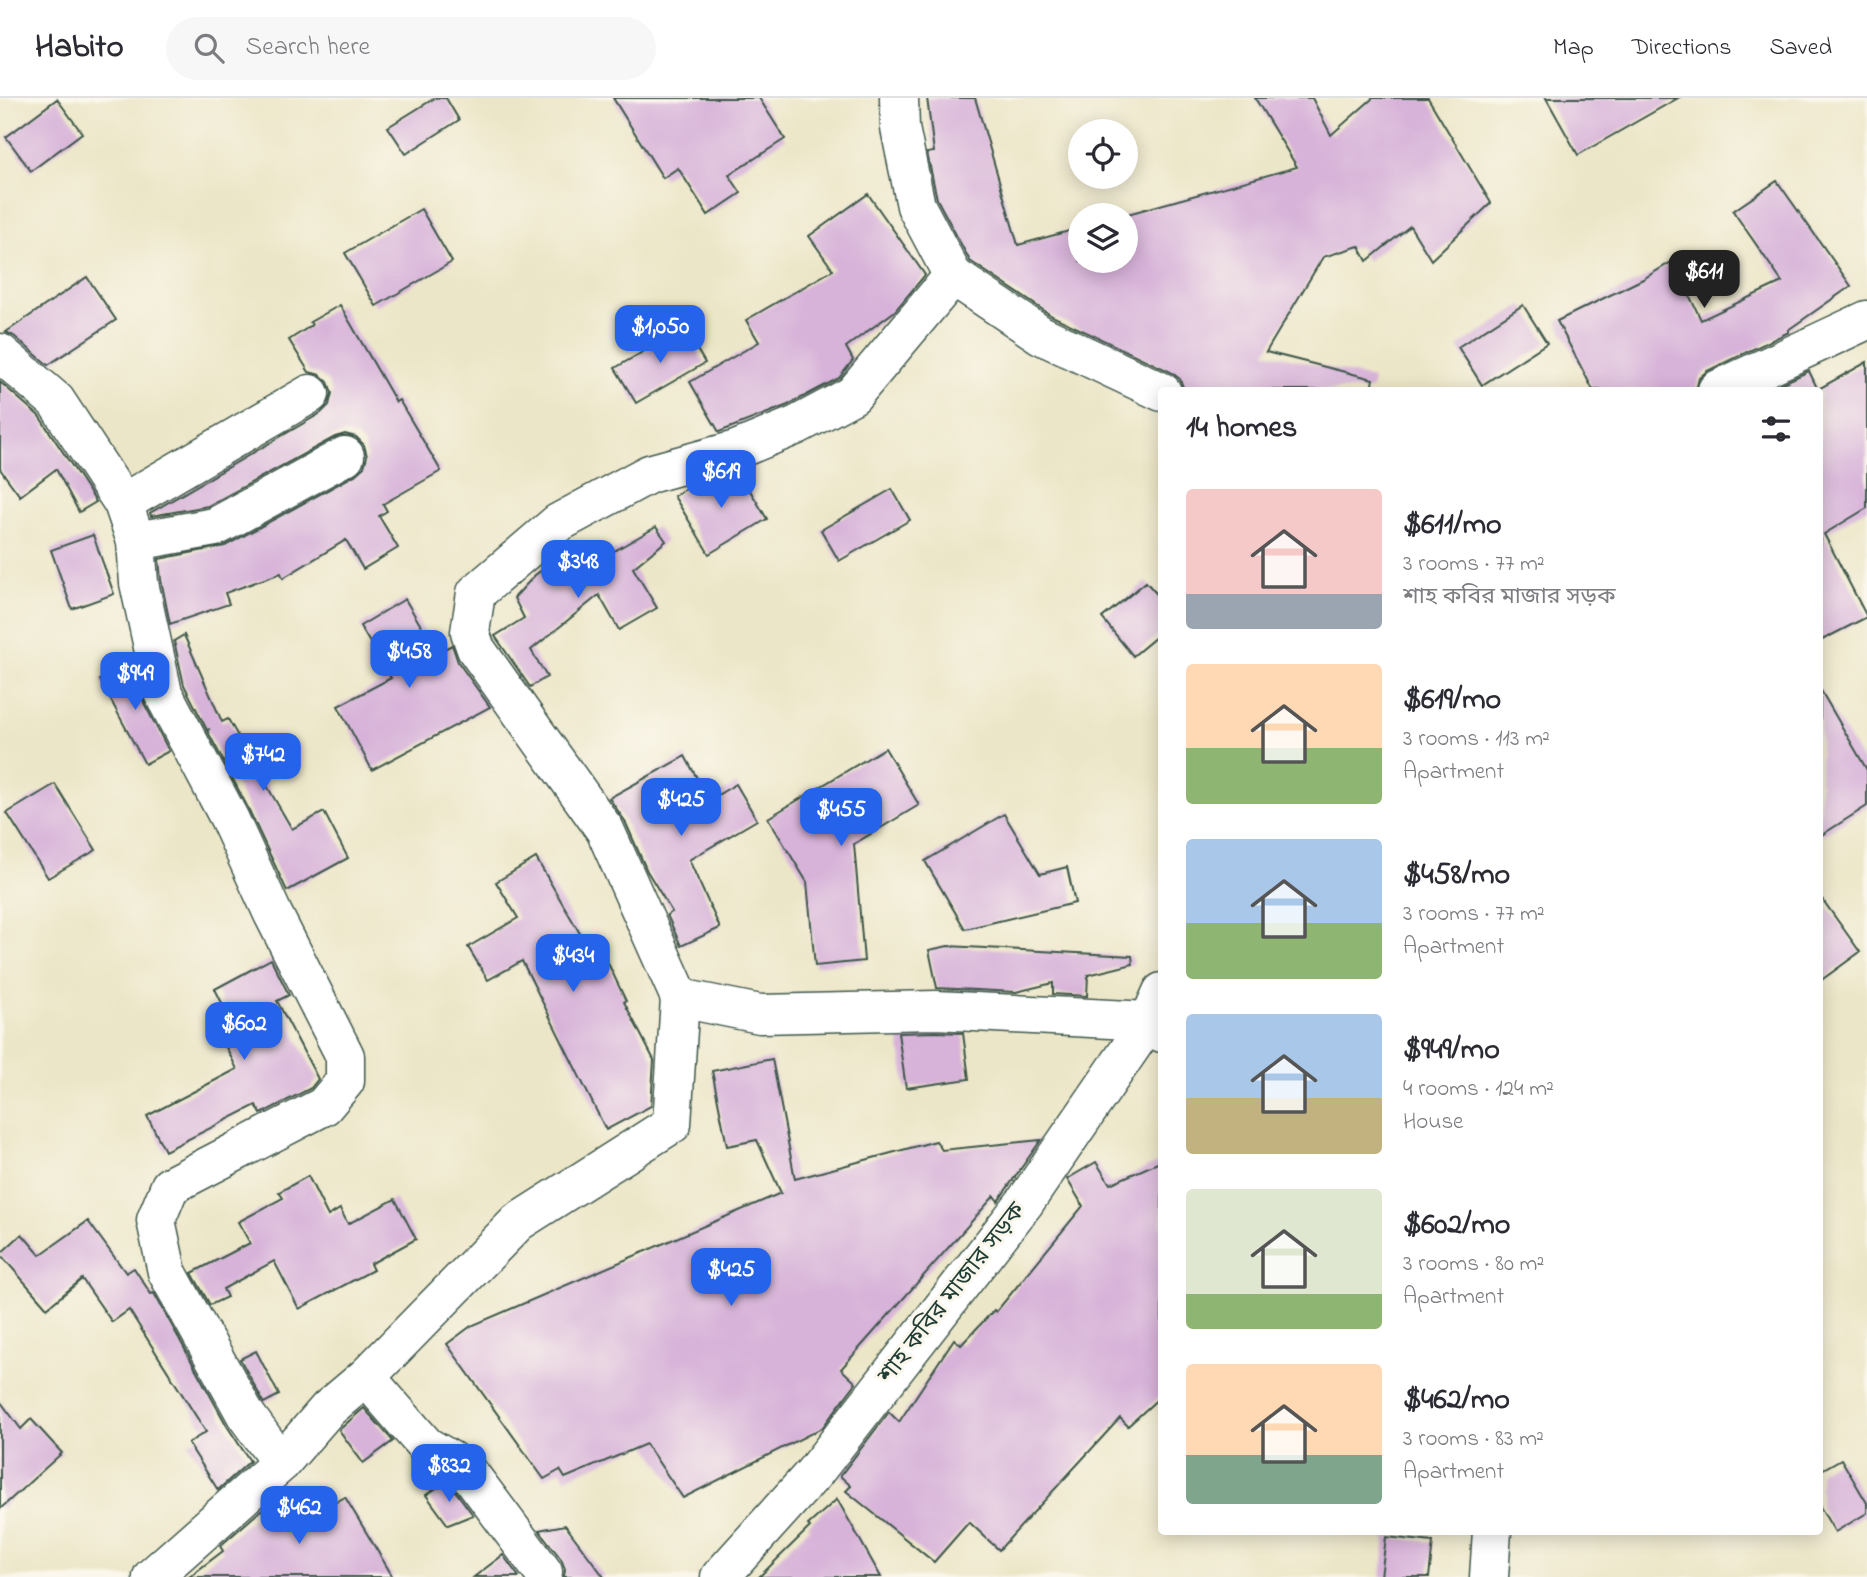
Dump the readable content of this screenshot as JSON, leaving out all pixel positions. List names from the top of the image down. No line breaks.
{"streets":{"street":["শাহ কবির মাজার সড়ক"]},"page":{"header":"Habito","search":"Search here","nav":["Map","Directions","Saved"],"price":["$611","$1,050","$619","$348","$458","$949","$742","$425","$455","$434","$602","$425","$832","$462"],"heading":"14 homes","list":[{"name":"$611/mo","note":"3 rooms · 77 m² · শাহ কবির মাজার সড়ক"},{"name":"$619/mo","note":"3 rooms · 113 m² · Apartment"},{"name":"$458/mo","note":"3 rooms · 77 m² · Apartment"},{"name":"$949/mo","note":"4 rooms · 124 m² · House"},{"name":"$602/mo","note":"3 rooms · 80 m² · Apartment"},{"name":"$462/mo","note":"3 rooms · 83 m² · Apartment"}]}}
